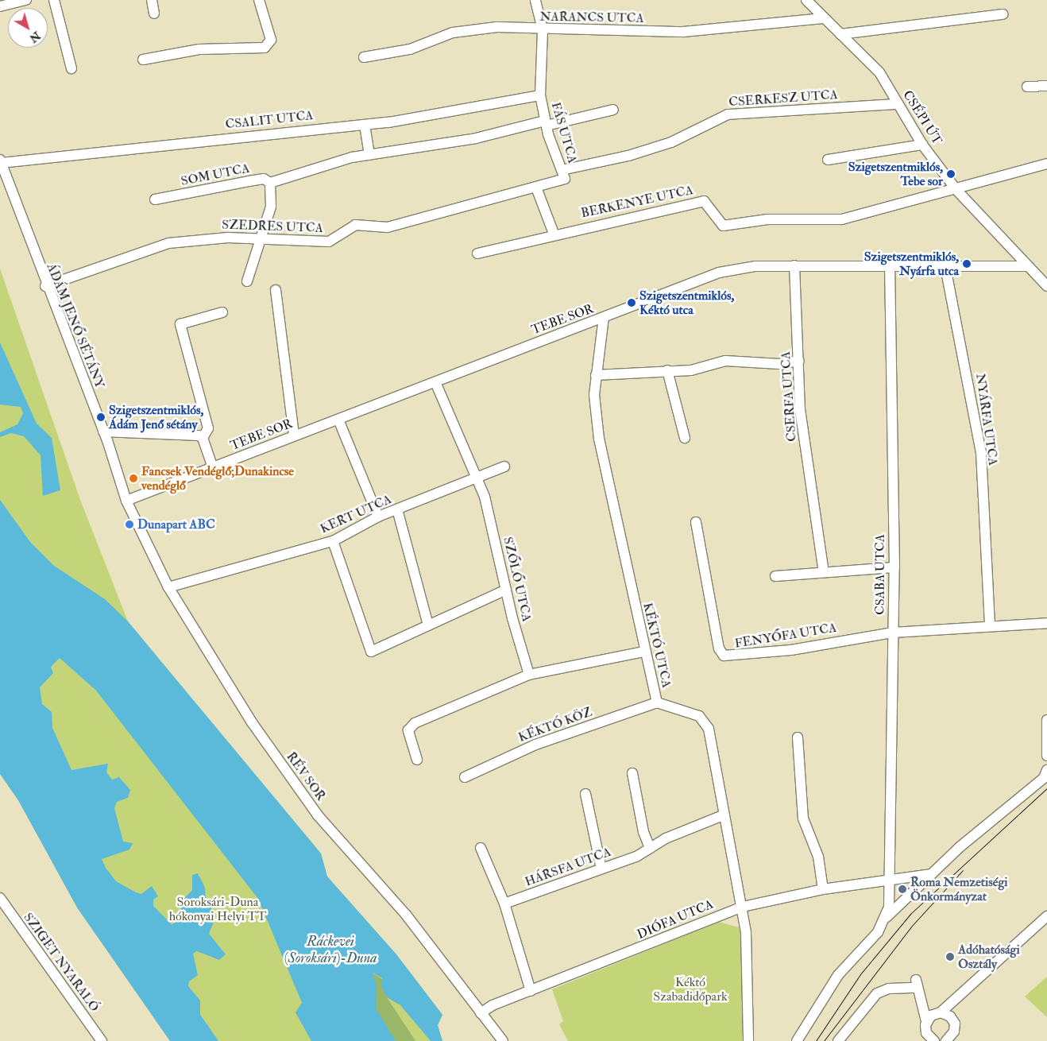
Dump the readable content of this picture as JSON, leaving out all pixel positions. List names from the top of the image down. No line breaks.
{"streets":{"street":["NARANCS UTCA","CSERKESZ UTCA","CSÉPI ÚT","CSALIT UTCA","FÁS UTCA","SOM UTCA","BERKENYE UTCA","SZEDRES UTCA","TEBE SOR","ÁDÁM JENŐ SÉTÁNY","CSERFA UTCA","NYÁRFA UTCA","KERT UTCA","CSABA UTCA","SZŐLŐ UTCA","FENYŐFA UTCA","KÉKTÓ UTCA","KÉKTÓ KÖZ","RÉV SOR","HÁRSFA UTCA","DIÓFA UTCA","SZIGET NYARALÓ"]},"crossings":[["NARANCS UTCA","CSÉPI ÚT"],["NARANCS UTCA","FÁS UTCA"],["CSERKESZ UTCA","CSÉPI ÚT"],["CSERKESZ UTCA","FÁS UTCA"],["CSERKESZ UTCA","SZEDRES UTCA"],["CSÉPI ÚT","BERKENYE UTCA"],["CSÉPI ÚT","TEBE SOR"],["CSALIT UTCA","FÁS UTCA"],["CSALIT UTCA","ÁDÁM JENŐ SÉTÁNY"],["FÁS UTCA","SOM UTCA"],["FÁS UTCA","SZEDRES UTCA"],["SZEDRES UTCA","ÁDÁM JENŐ SÉTÁNY"],["TEBE SOR","ÁDÁM JENŐ SÉTÁNY"],["TEBE SOR","CSERFA UTCA"],["TEBE SOR","NYÁRFA UTCA"],["TEBE SOR","CSABA UTCA"],["TEBE SOR","SZŐLŐ UTCA"],["TEBE SOR","KÉKTÓ UTCA"],["TEBE SOR","RÉV SOR"],["ÁDÁM JENŐ SÉTÁNY","RÉV SOR"],["KERT UTCA","SZŐLŐ UTCA"],["KERT UTCA","RÉV SOR"],["CSABA UTCA","FENYŐFA UTCA"],["CSABA UTCA","DIÓFA UTCA"],["KÉKTÓ UTCA","KÉKTÓ KÖZ"],["KÉKTÓ UTCA","HÁRSFA UTCA"],["KÉKTÓ UTCA","DIÓFA UTCA"],["RÉV SOR","DIÓFA UTCA"]],"water":["Ráckevei (Soroksári)-Duna"],"parks":["Soroksári-Duna hókonyai Helyi TT","Kéktó Szabadidőpark"],"places":["Szigetszentmiklós, Tebe sor","Szigetszentmiklós, Nyárfa utca","Szigetszentmiklós, Kéktó utca","Szigetszentmiklós, Ádám Jenő sétány","Fancsek Vendéglő;Dunakincse vendéglő","Dunapart ABC","Roma Nemzetiségi Önkormányzat","Adóhatósági Osztály"],"north":"bottom right"}
